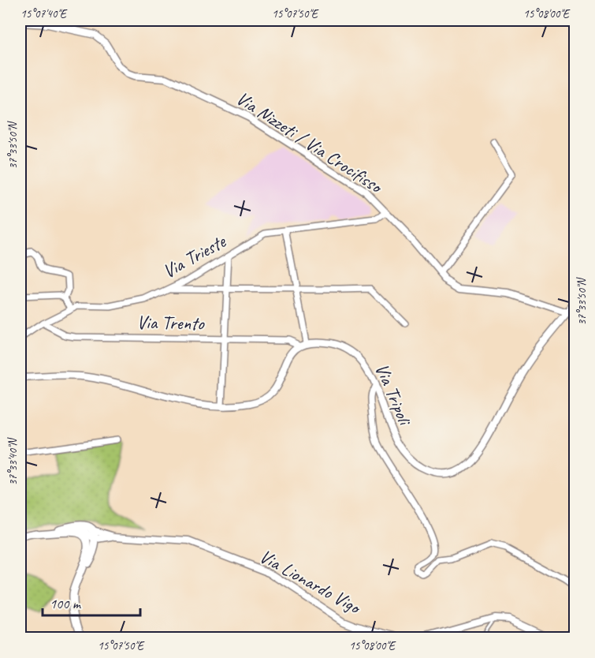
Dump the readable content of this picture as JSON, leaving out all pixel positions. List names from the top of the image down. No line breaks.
{"streets":{"street":["Via Nizzeti / Via Crocifisso","Via Trieste","Via Trento","Via Tripoli","Via Lionardo Vigo"]},"crossings":[["Via Nizzeti / Via Crocifisso","Via Trieste"],["Via Nizzeti / Via Crocifisso","Via Tripoli"],["Via Trieste","Via Trento"],["Via Trento","Via Tripoli"]],"scale_bar":"100 m","coordinates":["15°07'40\"E","15°07'50\"E","15°08'00\"E","37°33'50\"N","37°33'40\"N"]}
